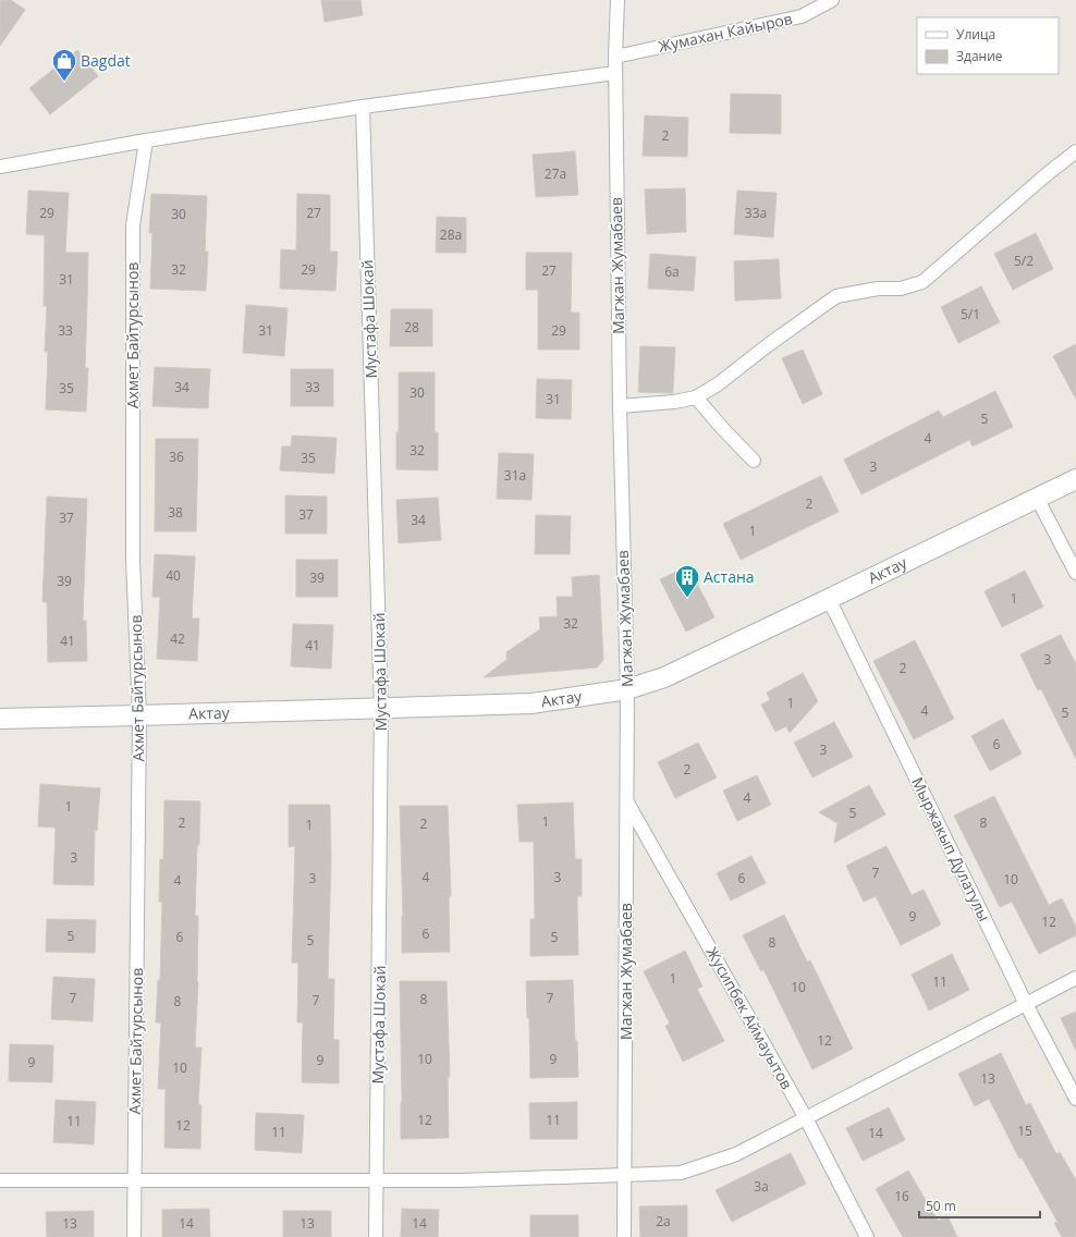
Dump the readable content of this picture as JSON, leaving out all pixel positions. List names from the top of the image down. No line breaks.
{"streets":{"street":["Жумахан Кайыров","Магжан Жумабаев","Мустафа Шокай","Ахмет Байтурсынов","Актау","Мыржакып Дулатулы","Жусипбек Аймауытов"]},"crossings":[["Жумахан Кайыров","Магжан Жумабаев"],["Магжан Жумабаев","Актау"],["Магжан Жумабаев","Жусипбек Аймауытов"],["Мустафа Шокай","Актау"],["Ахмет Байтурсынов","Актау"],["Актау","Мыржакып Дулатулы"]],"places":{"shop":["Bagdat"],"building":["Астана"]},"house_numbers":["2","27а","29","27","33а","30","28а","5/2","32","29","27","6а","31","5/1","28","33","31","29","34","33","35","30","31","5","4","32","36","35","3","31а","2","38","37","37","34","1","40","39","39","1","32","42","41","41","3","2","1","4","5","6","3","2","4","1","5","1","2","8","2","1","3","7","4","3","3","6","10","4","9","12","6","5","6","5","5","8","1","11","10","7","7","8","7","8","12","10","9","9","9","10","13","12","11","11","12","15","11","14","3а","16","2а","13","14","13","14"],"legend":["Улица","Здание"],"scale_bar":"50 m"}
